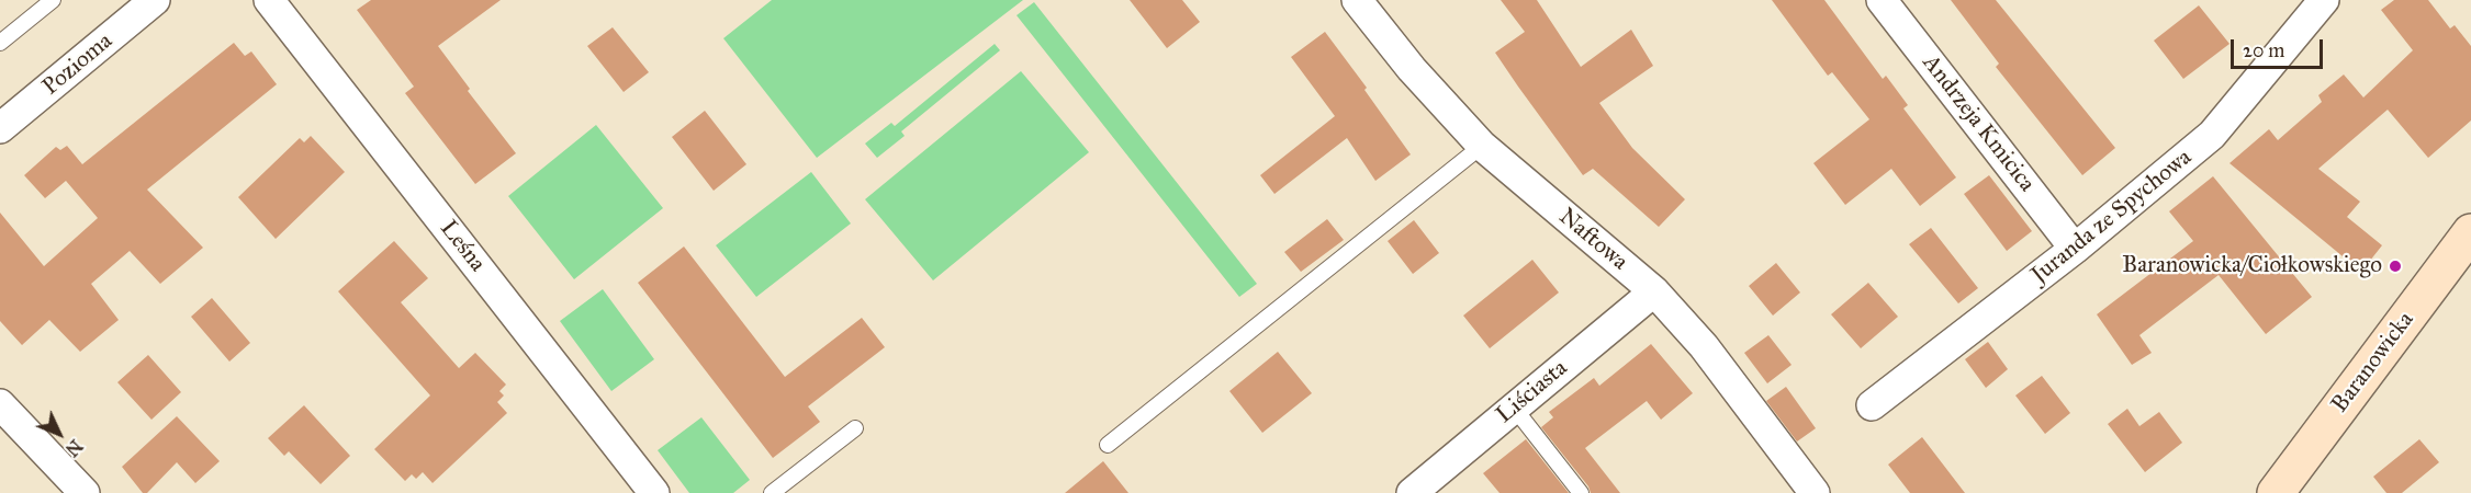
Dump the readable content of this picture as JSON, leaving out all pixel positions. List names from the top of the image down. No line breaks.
{"streets":{"street":["Pozioma","Andrzeja Kmicica","Juranda ze Spychowa","Naftowa","Leśna","Baranowicka","Liściasta"]},"crossings":[["Andrzeja Kmicica","Juranda ze Spychowa"],["Naftowa","Liściasta"]],"places":["Baranowicka/Ciołkowskiego"],"scale_bar":"20 m","north":"bottom right"}
